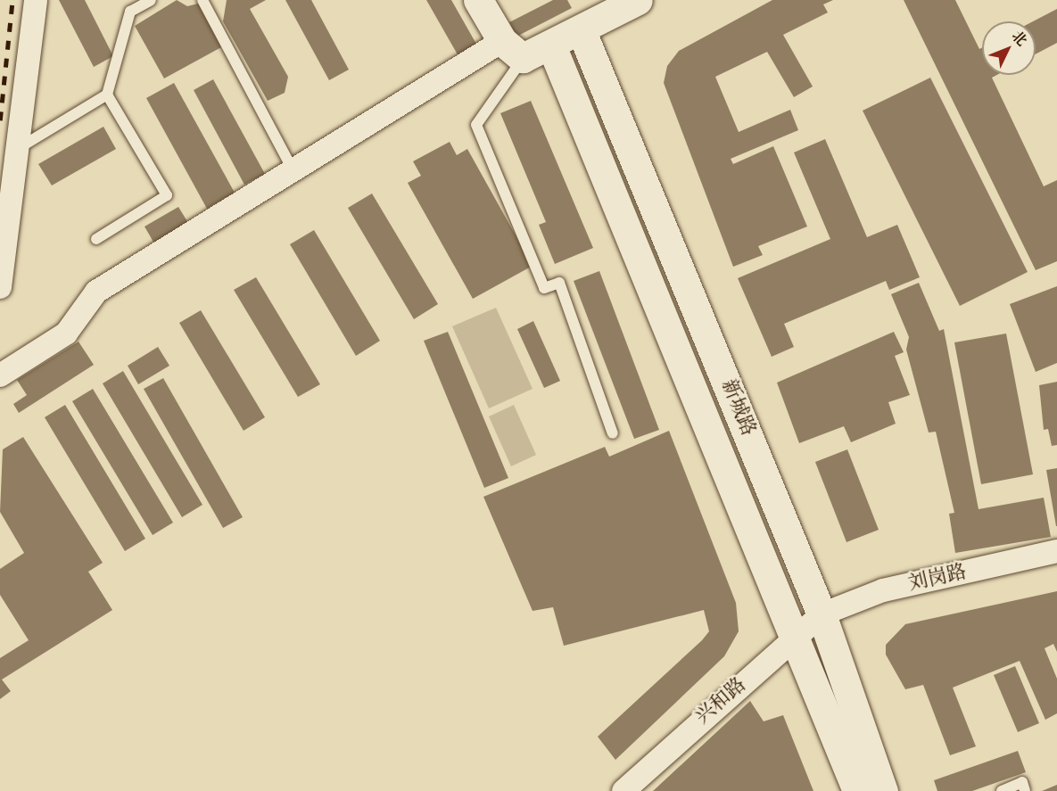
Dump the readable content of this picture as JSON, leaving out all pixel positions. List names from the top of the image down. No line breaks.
{"streets":{"main road":["新城路"],"street":["刘岗路","兴和路"]},"crossings":[["新城路","刘岗路"],["新城路","兴和路"],["刘岗路","兴和路"]],"north":"top right"}
